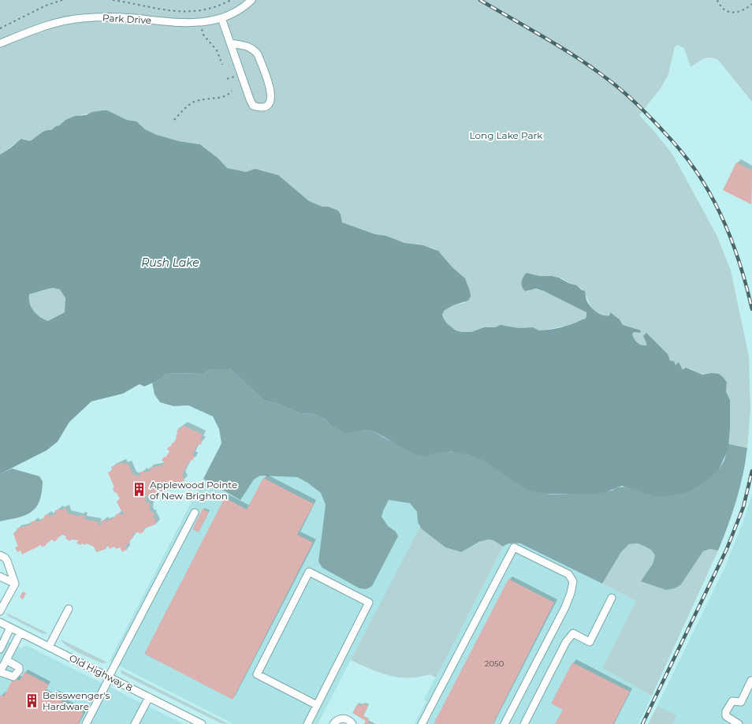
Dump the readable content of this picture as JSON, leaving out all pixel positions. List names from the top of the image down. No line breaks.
{"streets":{"street":["Park Drive","Old Highway 8"]},"water":["Rush Lake"],"parks":["Long Lake Park"],"places":{"building":["Applewood Pointe of New Brighton","Beisswenger's Hardware"]},"house_numbers":["2050"]}
